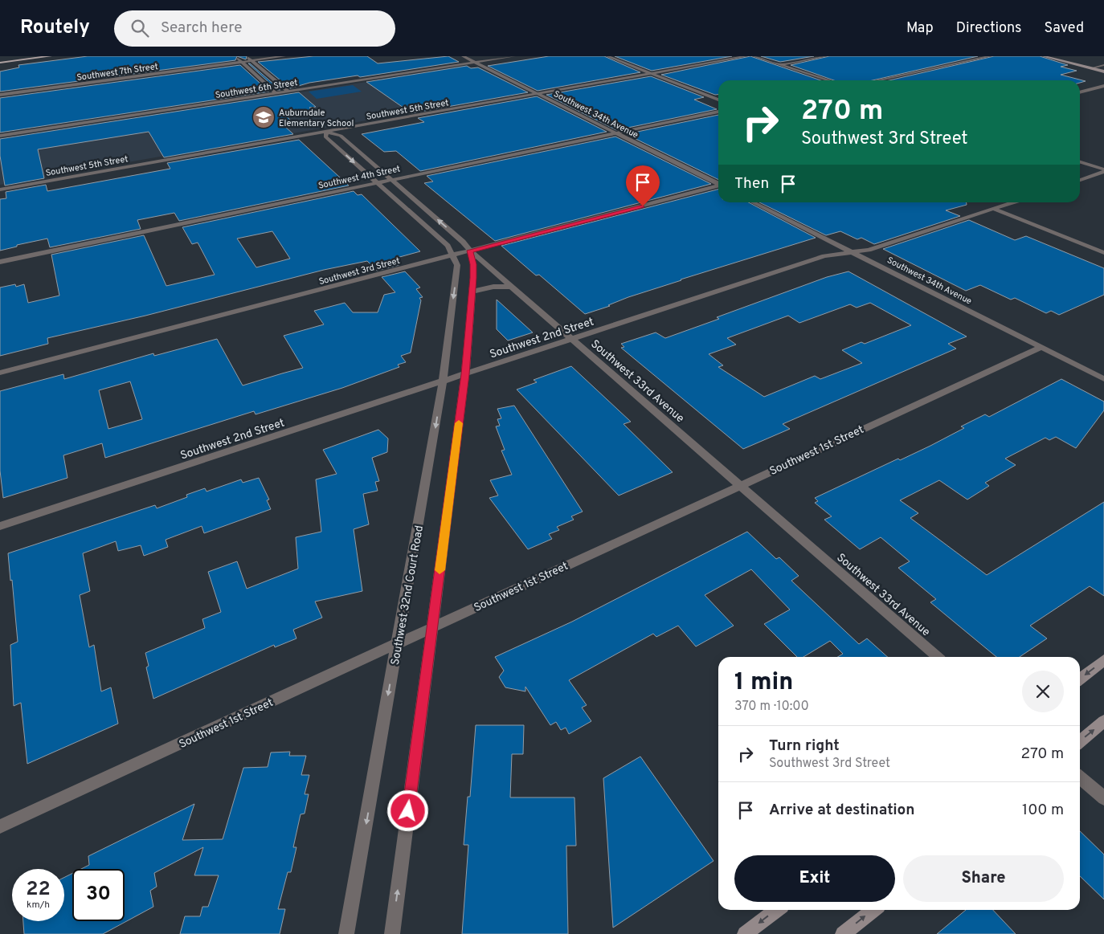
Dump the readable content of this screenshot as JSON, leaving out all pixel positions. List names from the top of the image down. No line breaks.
{"streets":{"street":["Southwest 7th Street","Southwest 6th Street","Southwest 5th Street","Southwest 34th Avenue","Southwest 4th Street","Southwest 3rd Street","Southwest 2nd Street","Southwest 33rd Avenue","Southwest 1st Street","Southwest 32nd Court Road"]},"crossings":[["Southwest 6th Street","Southwest 34th Avenue"],["Southwest 5th Street","Southwest 34th Avenue"],["Southwest 5th Street","Southwest 33rd Avenue"],["Southwest 34th Avenue","Southwest 4th Street"],["Southwest 34th Avenue","Southwest 2nd Street"],["Southwest 34th Avenue","Southwest 1st Street"],["Southwest 4th Street","Southwest 33rd Avenue"],["Southwest 3rd Street","Southwest 33rd Avenue"],["Southwest 3rd Street","Southwest 32nd Court Road"],["Southwest 2nd Street","Southwest 33rd Avenue"],["Southwest 2nd Street","Southwest 32nd Court Road"],["Southwest 33rd Avenue","Southwest 1st Street"],["Southwest 1st Street","Southwest 32nd Court Road"]],"places":{"school or university":["Auburndale Elementary School"]},"page":{"header":"Routely","search":"Search here","nav":["Map","Directions","Saved"],"turn":["270 m","Southwest 3rd Street"],"then":"Then","heading":["1 min","370 m · 10:00"],"list":[{"name":"Turn right","note":"Southwest 3rd Street","value":"270 m"},{"name":"Arrive at destination","value":"100 m"}],"buttons":["Exit","Share"],"speed":"22 km/h","limit":"30"}}
